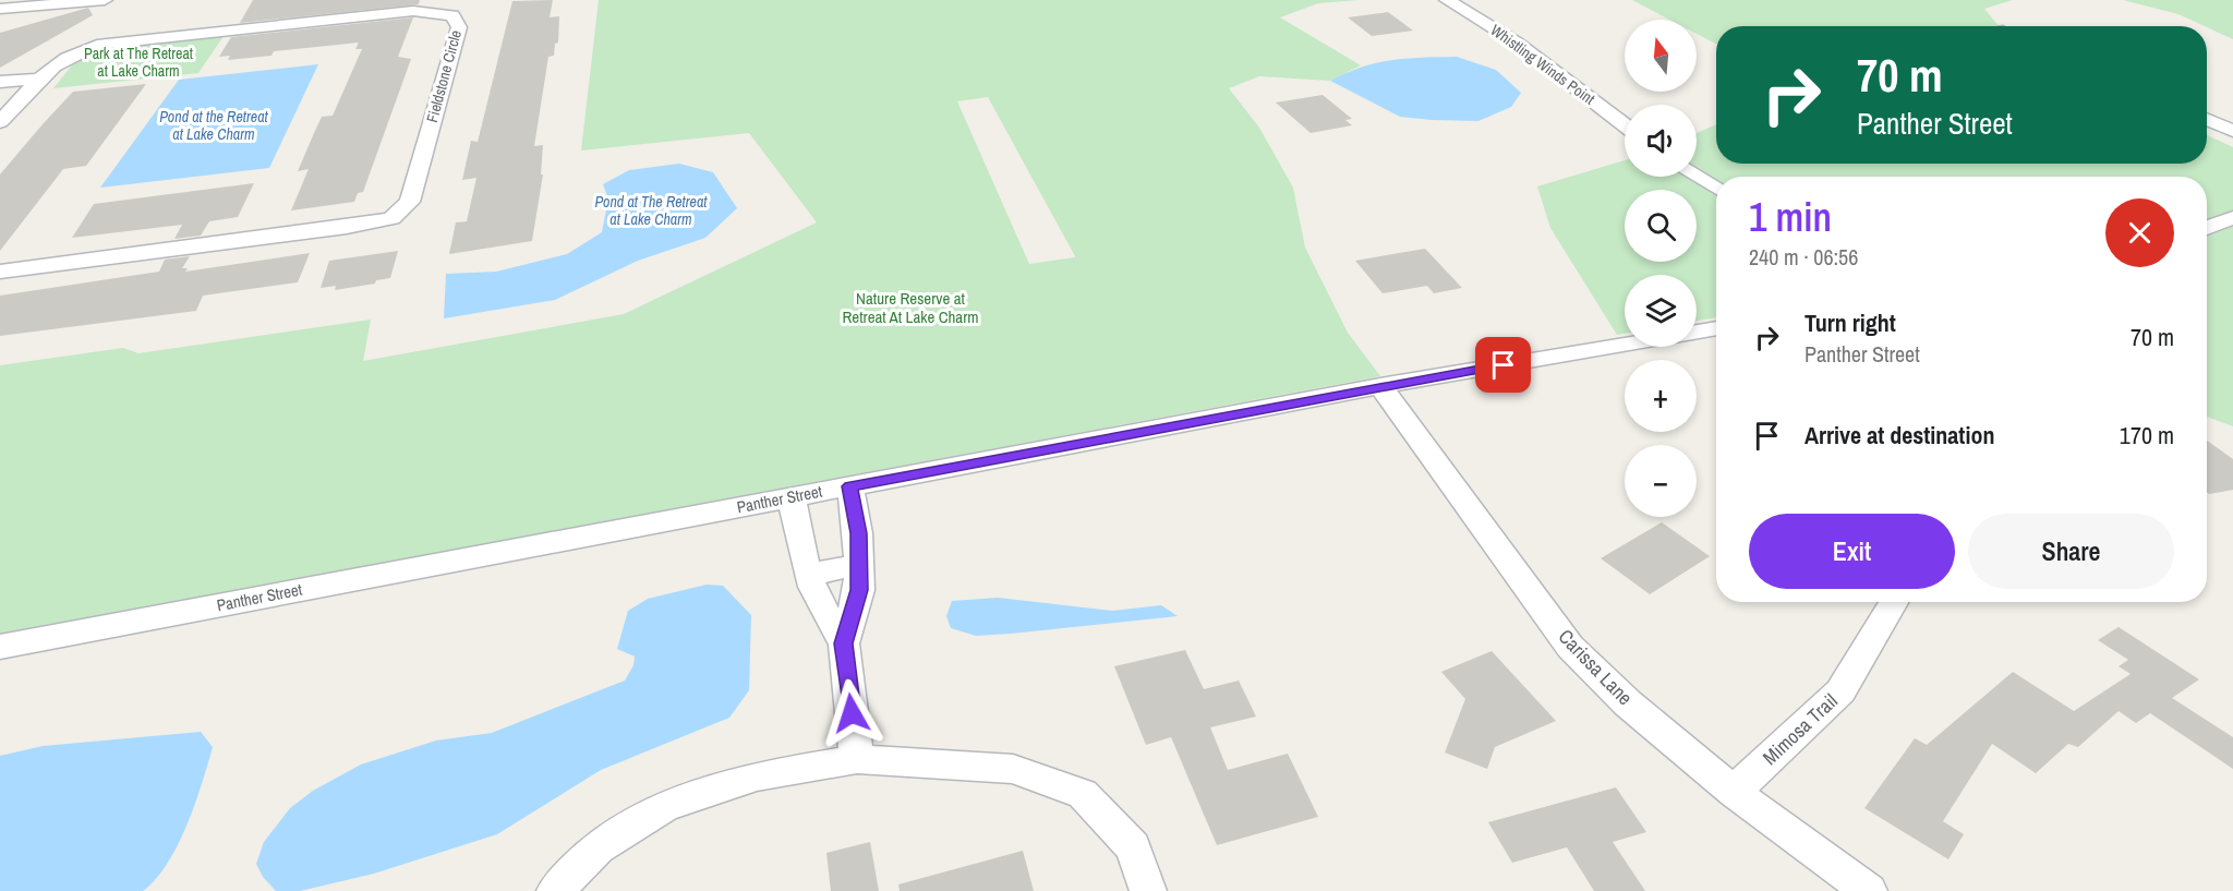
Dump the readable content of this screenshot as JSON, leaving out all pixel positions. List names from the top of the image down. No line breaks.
{"streets":{"street":["Whistling Winds Point","Fieldstone Circle","Panther Street","Carissa Lane","Mimosa Trail"]},"crossings":[["Panther Street","Carissa Lane"],["Carissa Lane","Mimosa Trail"]],"water":["Pond at the Retreat at Lake Charm","Pond at The Retreat at Lake Charm"],"parks":["Park at The Retreat at Lake Charm","Nature Reserve at Retreat At Lake Charm"],"north":"top","page":{"map_buttons":["+","−"],"turn":["70 m","Panther Street"],"heading":["1 min","240 m · 06:56"],"list":[{"name":"Turn right","note":"Panther Street","value":"70 m"},{"name":"Arrive at destination","value":"170 m"}],"buttons":["Exit","Share"]}}
